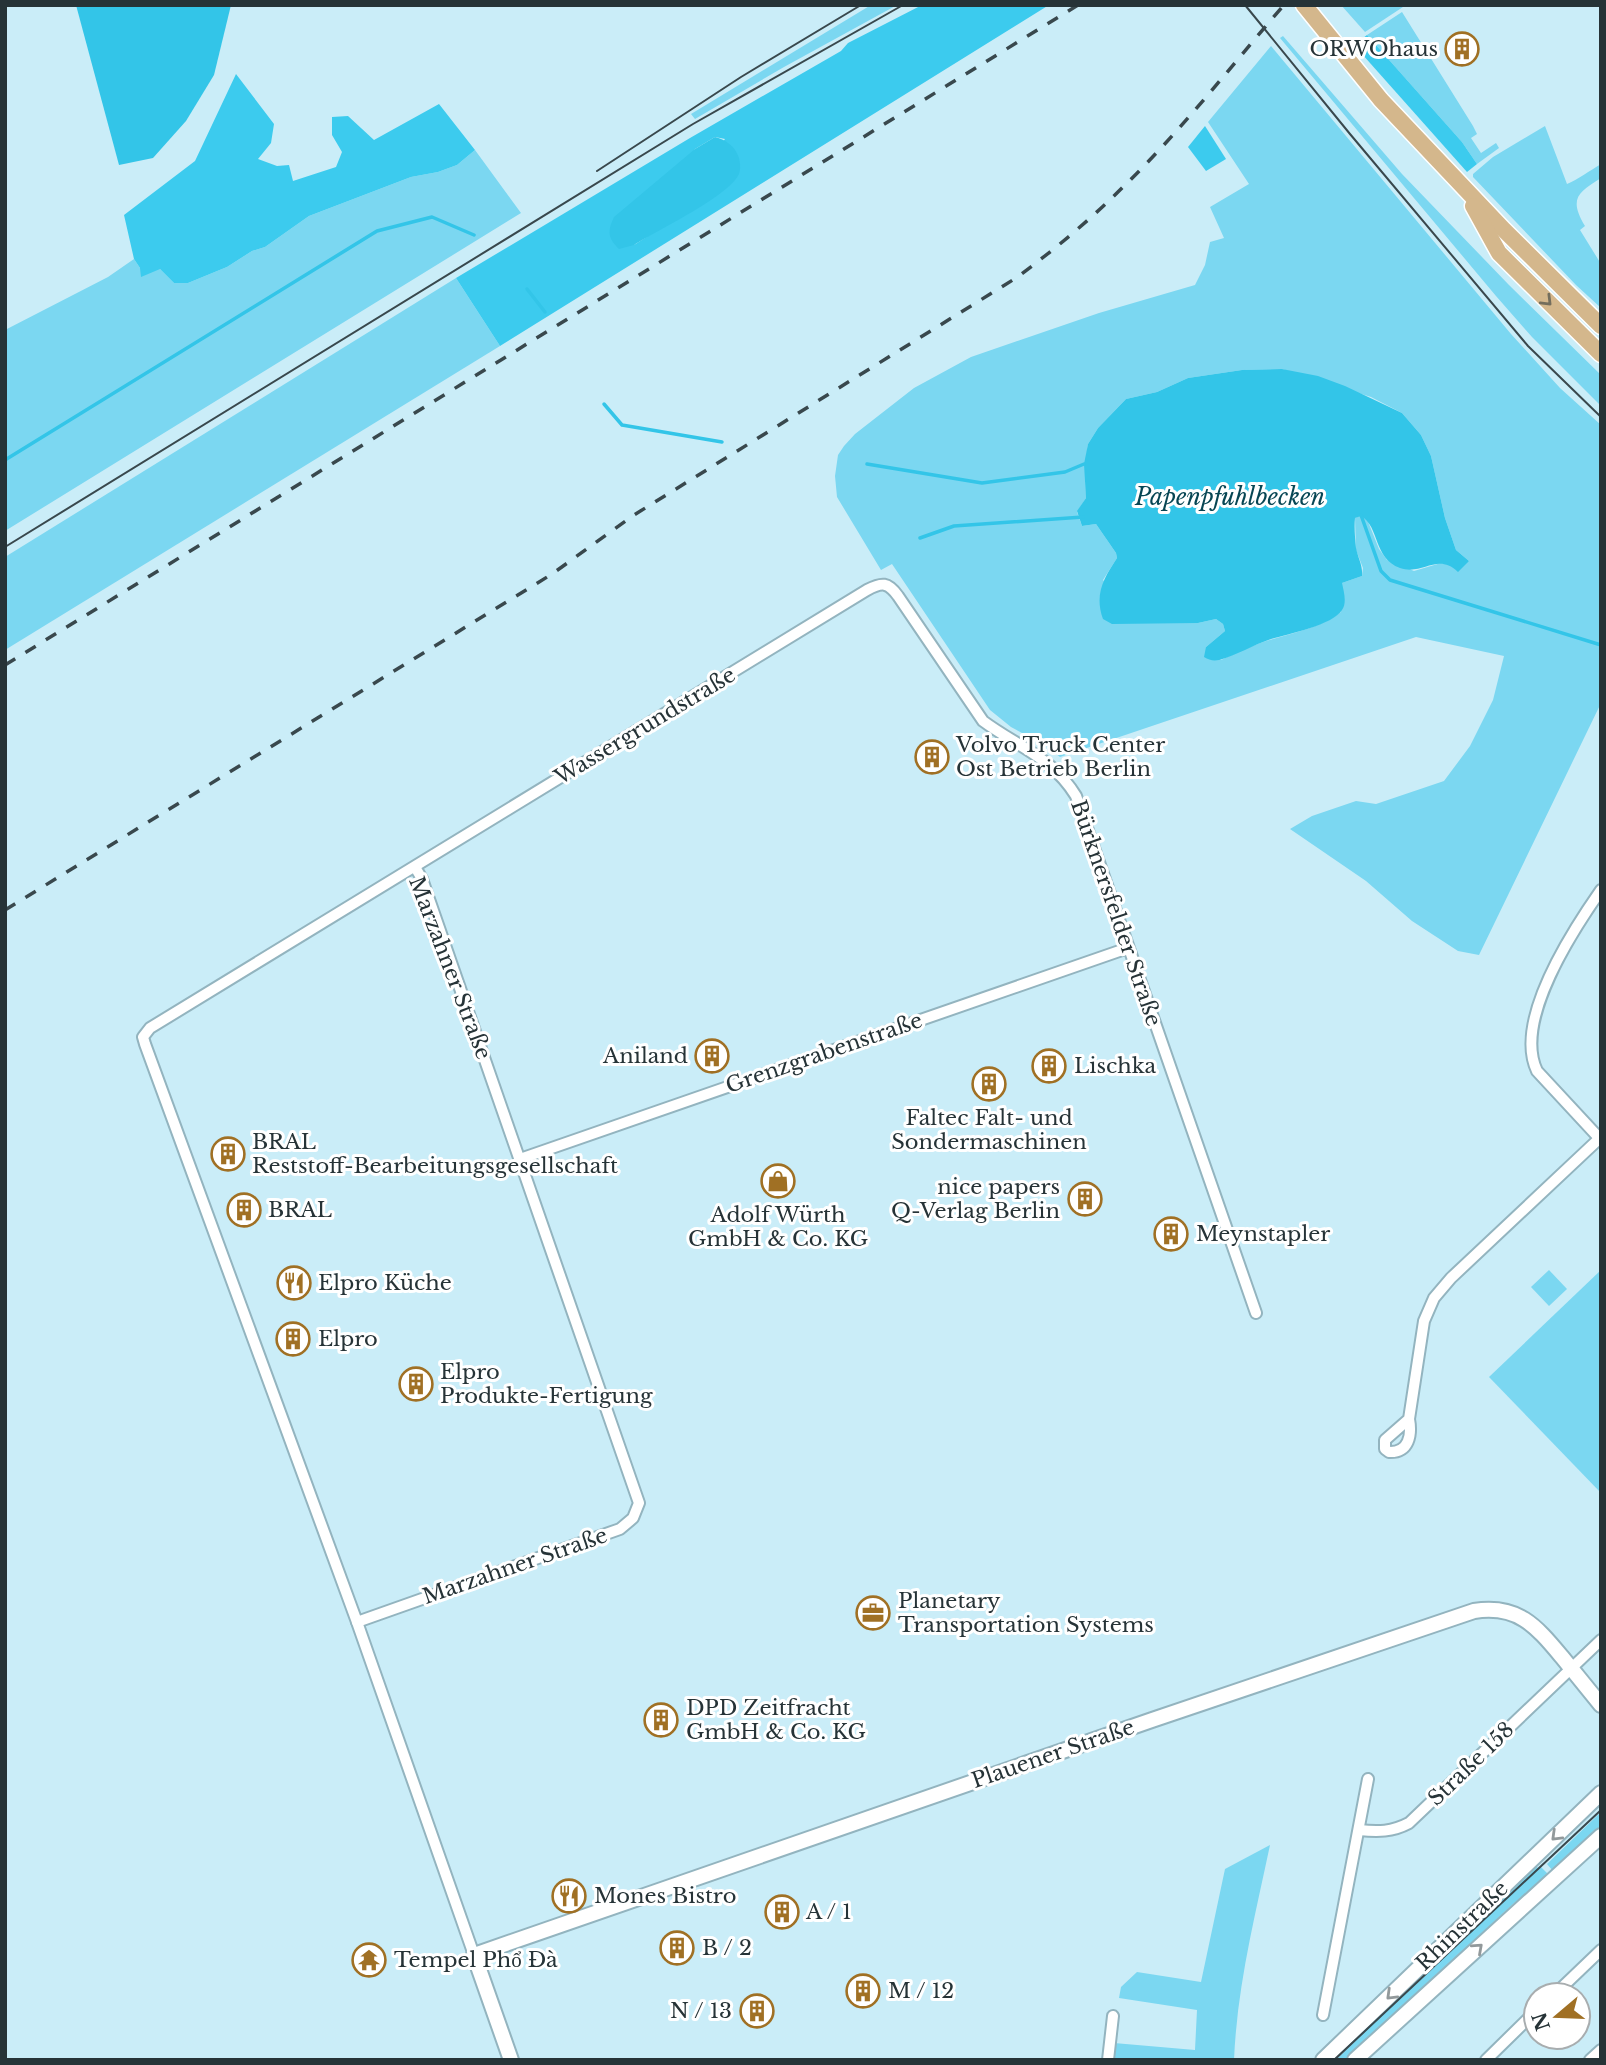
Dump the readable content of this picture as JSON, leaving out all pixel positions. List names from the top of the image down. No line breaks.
{"streets":{"street":["Wassergrundstraße","Bürknersfelder Straße","Marzahner Straße","Grenzgrabenstraße","Plauener Straße","Straße 158","Rhinstraße"]},"crossings":[["Wassergrundstraße","Bürknersfelder Straße"],["Wassergrundstraße","Marzahner Straße"],["Bürknersfelder Straße","Grenzgrabenstraße"],["Marzahner Straße","Grenzgrabenstraße"],["Marzahner Straße","Plauener Straße"],["Plauener Straße","Straße 158"]],"water":["Papenpfuhlbecken"],"places":{"building":["ORWOhaus","Volvo Truck Center Ost Betrieb Berlin","Aniland","Lischka","Faltec Falt- und Sondermaschinen","BRAL Reststoff-Bearbeitungsgesellschaft","nice papers Q-Verlag Berlin","BRAL","Meynstapler","Elpro","Elpro Produkte-Fertigung","DPD Zeitfracht GmbH & Co. KG","A / 1","B / 2","M / 12","N / 13"],"shop":["Adolf Würth GmbH & Co. KG"],"restaurant":["Elpro Küche","Mones Bistro"],"office":["Planetary Transportation Systems"],"temple":["Tempel Phổ Đà"]},"north":"left"}
